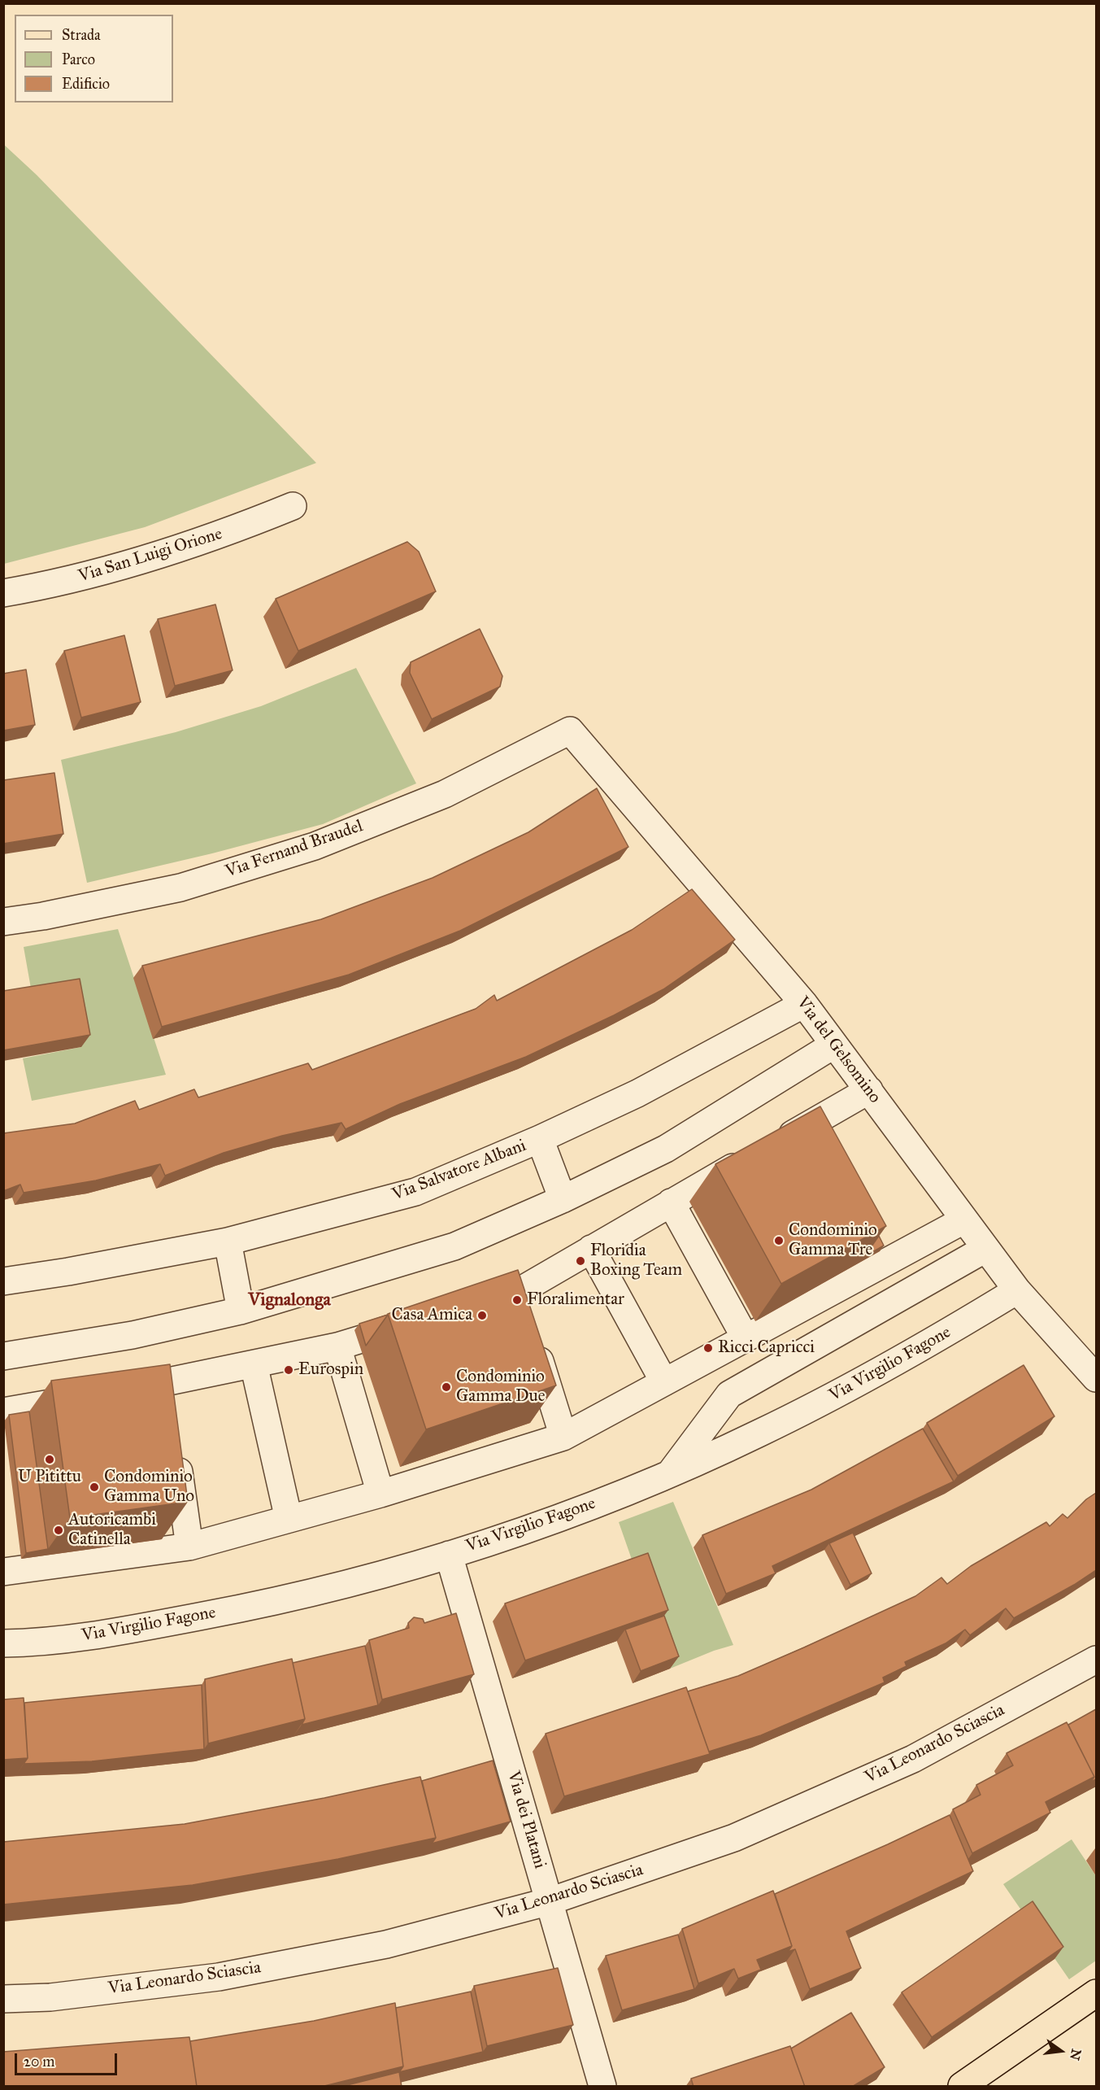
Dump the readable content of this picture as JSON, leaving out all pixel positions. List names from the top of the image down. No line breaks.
{"streets":{"street":["Via San Luigi Orione","Via Fernand Braudel","Via del Gelsomino","Via Salvatore Albani","Via Virgilio Fagone","Via Leonardo Sciascia","Via dei Platani"]},"crossings":[["Via Fernand Braudel","Via del Gelsomino"],["Via del Gelsomino","Via Salvatore Albani"],["Via del Gelsomino","Via Virgilio Fagone"],["Via Virgilio Fagone","Via dei Platani"],["Via Leonardo Sciascia","Via dei Platani"]],"districts":["Vignalonga"],"places":["Condominio Gamma Tre","Floridia Boxing Team","Floralimentar","Casa Amica","Ricci Capricci","Eurospin","Condominio Gamma Due","U Pitittu","Condominio Gamma Uno","Autoricambi Catinella"],"legend":["Strada","Parco","Edificio"],"scale_bar":"20 m","north":"right"}
